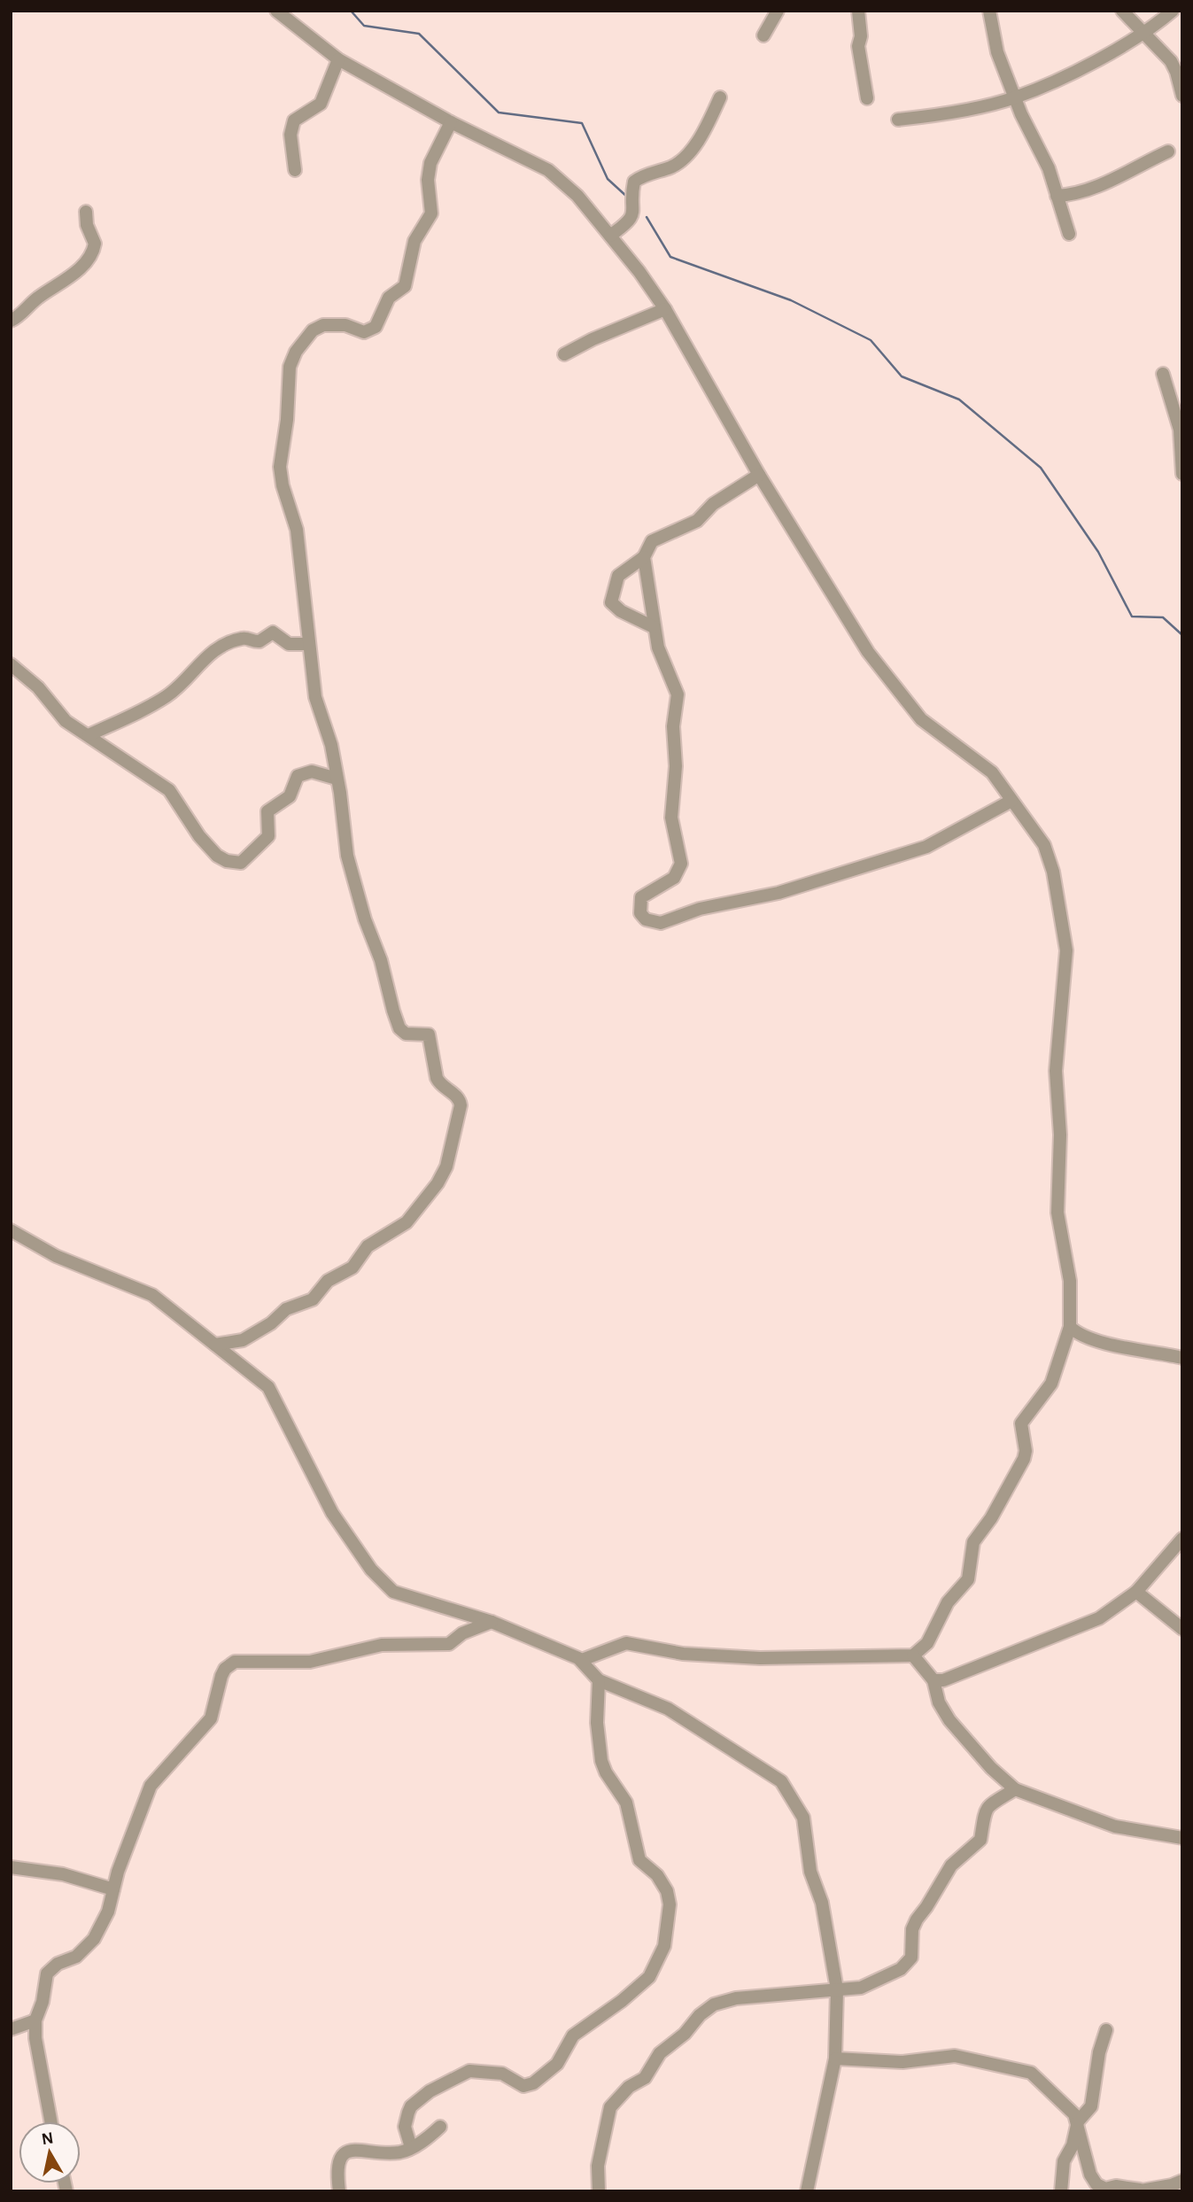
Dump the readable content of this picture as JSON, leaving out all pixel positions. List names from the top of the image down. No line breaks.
{"north":"top"}
